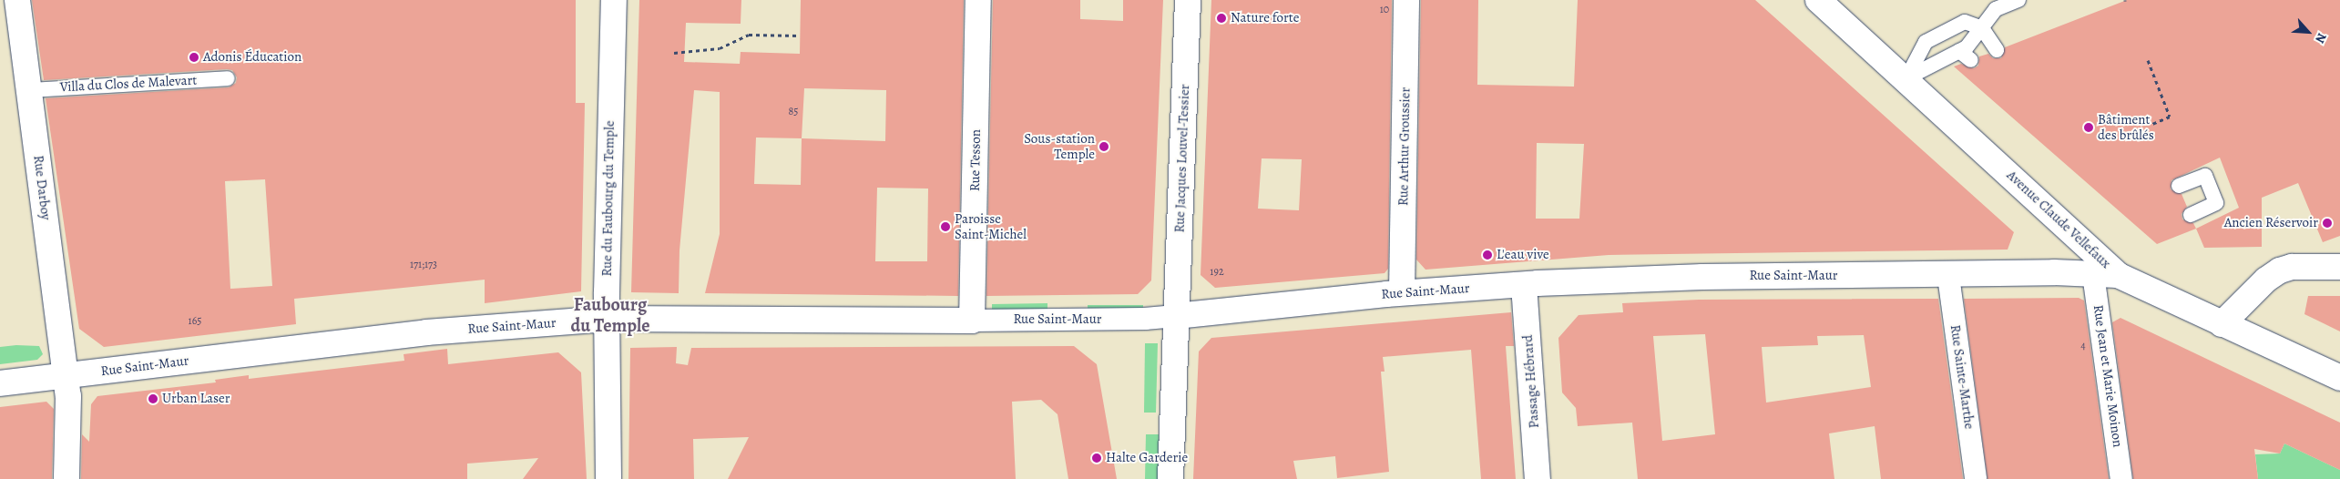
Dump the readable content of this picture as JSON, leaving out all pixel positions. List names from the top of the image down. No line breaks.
{"streets":{"street":["Rue Arthur Groussier","Rue Jacques Louvel-Tessier","Rue Tesson","Rue Darboy","Rue du Faubourg du Temple","Avenue Claude Vellefaux","Rue Saint-Maur","Rue Jean et Marie Moinon","Rue Sainte-Marthe","Passage Hébrard"],"lane":["Villa du Clos de Malevart"]},"crossings":[["Villa du Clos de Malevart","Rue Darboy"],["Rue Arthur Groussier","Rue Saint-Maur"],["Rue Jacques Louvel-Tessier","Rue Saint-Maur"],["Rue Tesson","Rue Saint-Maur"],["Rue Darboy","Rue Saint-Maur"],["Rue du Faubourg du Temple","Rue Saint-Maur"],["Avenue Claude Vellefaux","Rue Saint-Maur"],["Avenue Claude Vellefaux","Rue Jean et Marie Moinon"],["Rue Saint-Maur","Rue Jean et Marie Moinon"],["Rue Saint-Maur","Rue Sainte-Marthe"],["Rue Saint-Maur","Passage Hébrard"]],"districts":["Faubourg du Temple"],"places":["Nature forte","Adonis Éducation","Bâtiment des brûlés","Sous-station Temple","Ancien Réservoir","Paroisse Saint-Michel","L'eau vive","Urban Laser","Halte Garderie"],"house_numbers":["10","85","171;173","192","165","4"],"north":"bottom right"}
